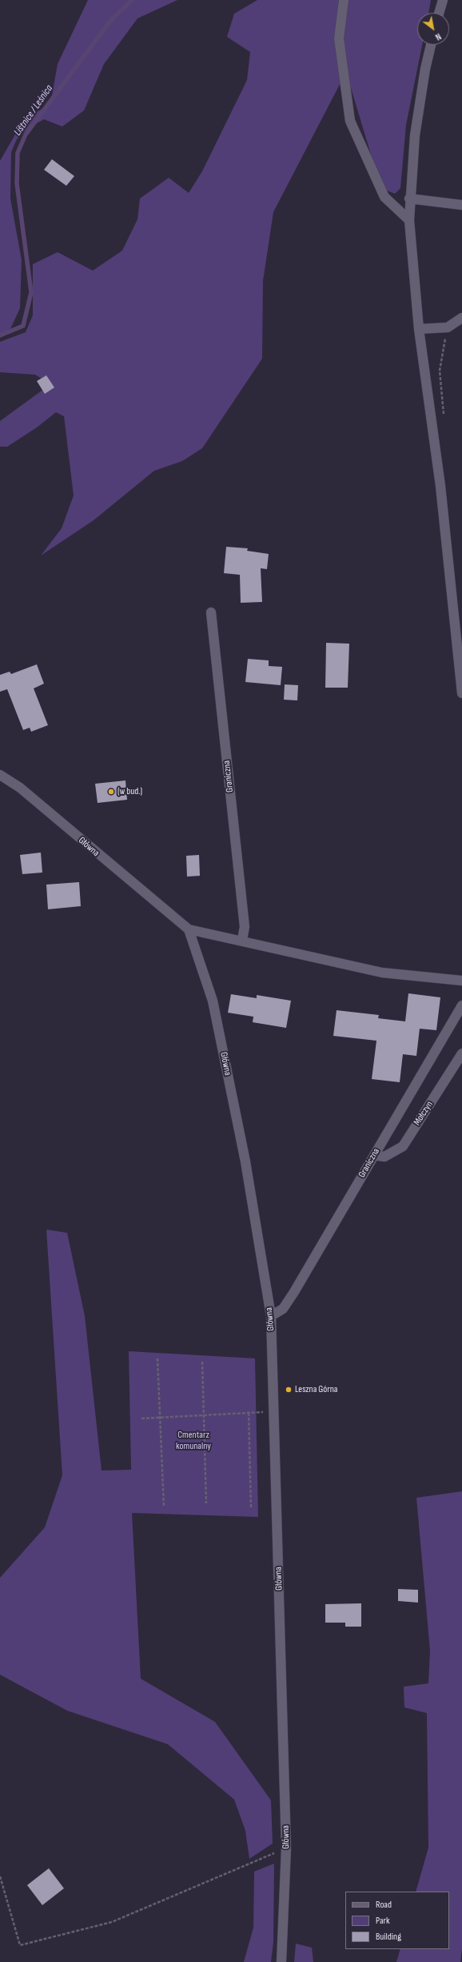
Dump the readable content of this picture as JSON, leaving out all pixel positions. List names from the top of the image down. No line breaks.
{"streets":{"street":["Graniczna","Główna","Mołczyn"]},"crossings":[["Graniczna","Główna"],["Graniczna","Mołczyn"]],"water":["Líštnice / Leśnica"],"parks":["Cmentarz komunalny"],"places":["(w bud.)","Leszna Górna"],"legend":["Road","Park","Building"],"north":"bottom right"}
